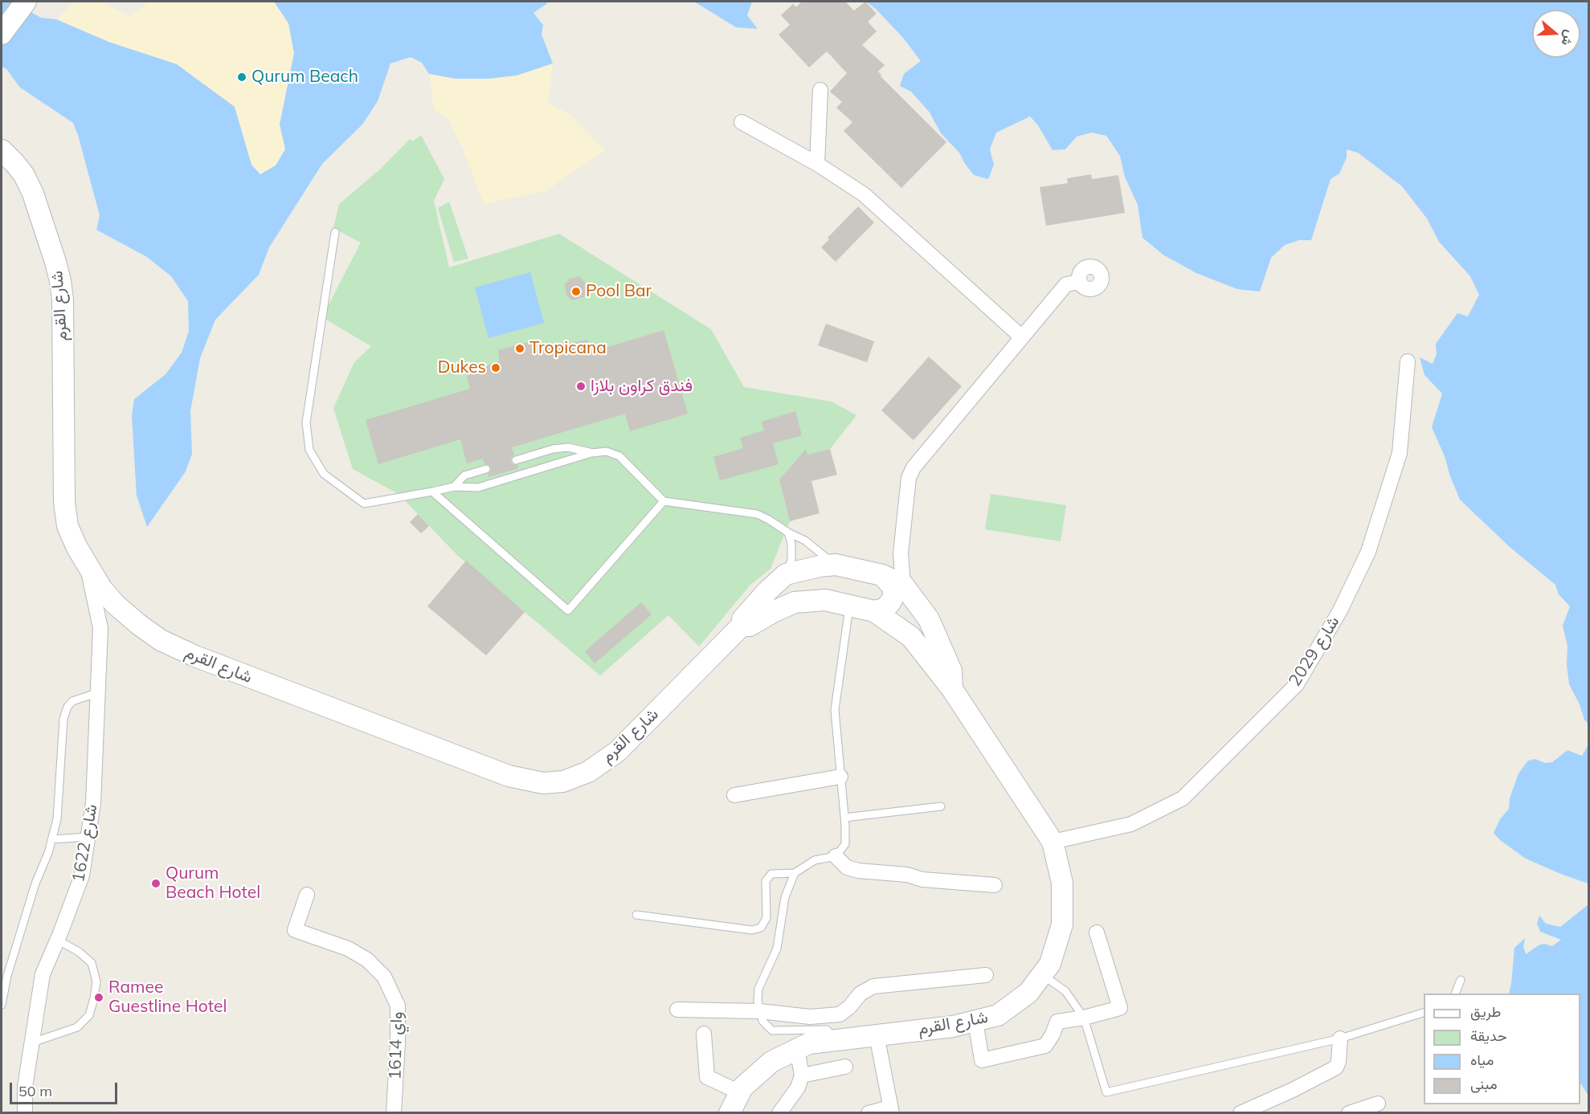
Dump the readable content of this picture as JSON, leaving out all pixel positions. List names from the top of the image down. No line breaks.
{"streets":{"street":["شارع القرم","2029 شارع","1622 شارع","واي 1614"]},"crossings":[["شارع القرم","2029 شارع"],["شارع القرم","1622 شارع"]],"places":["Qurum Beach","Pool Bar","Tropicana","Dukes","فندق كراون بلازا","Qurum Beach Hotel","Ramee Guestline Hotel"],"legend":["طريق","حديقة","مياه","مبنى"],"scale_bar":"50 m","north":"right"}
